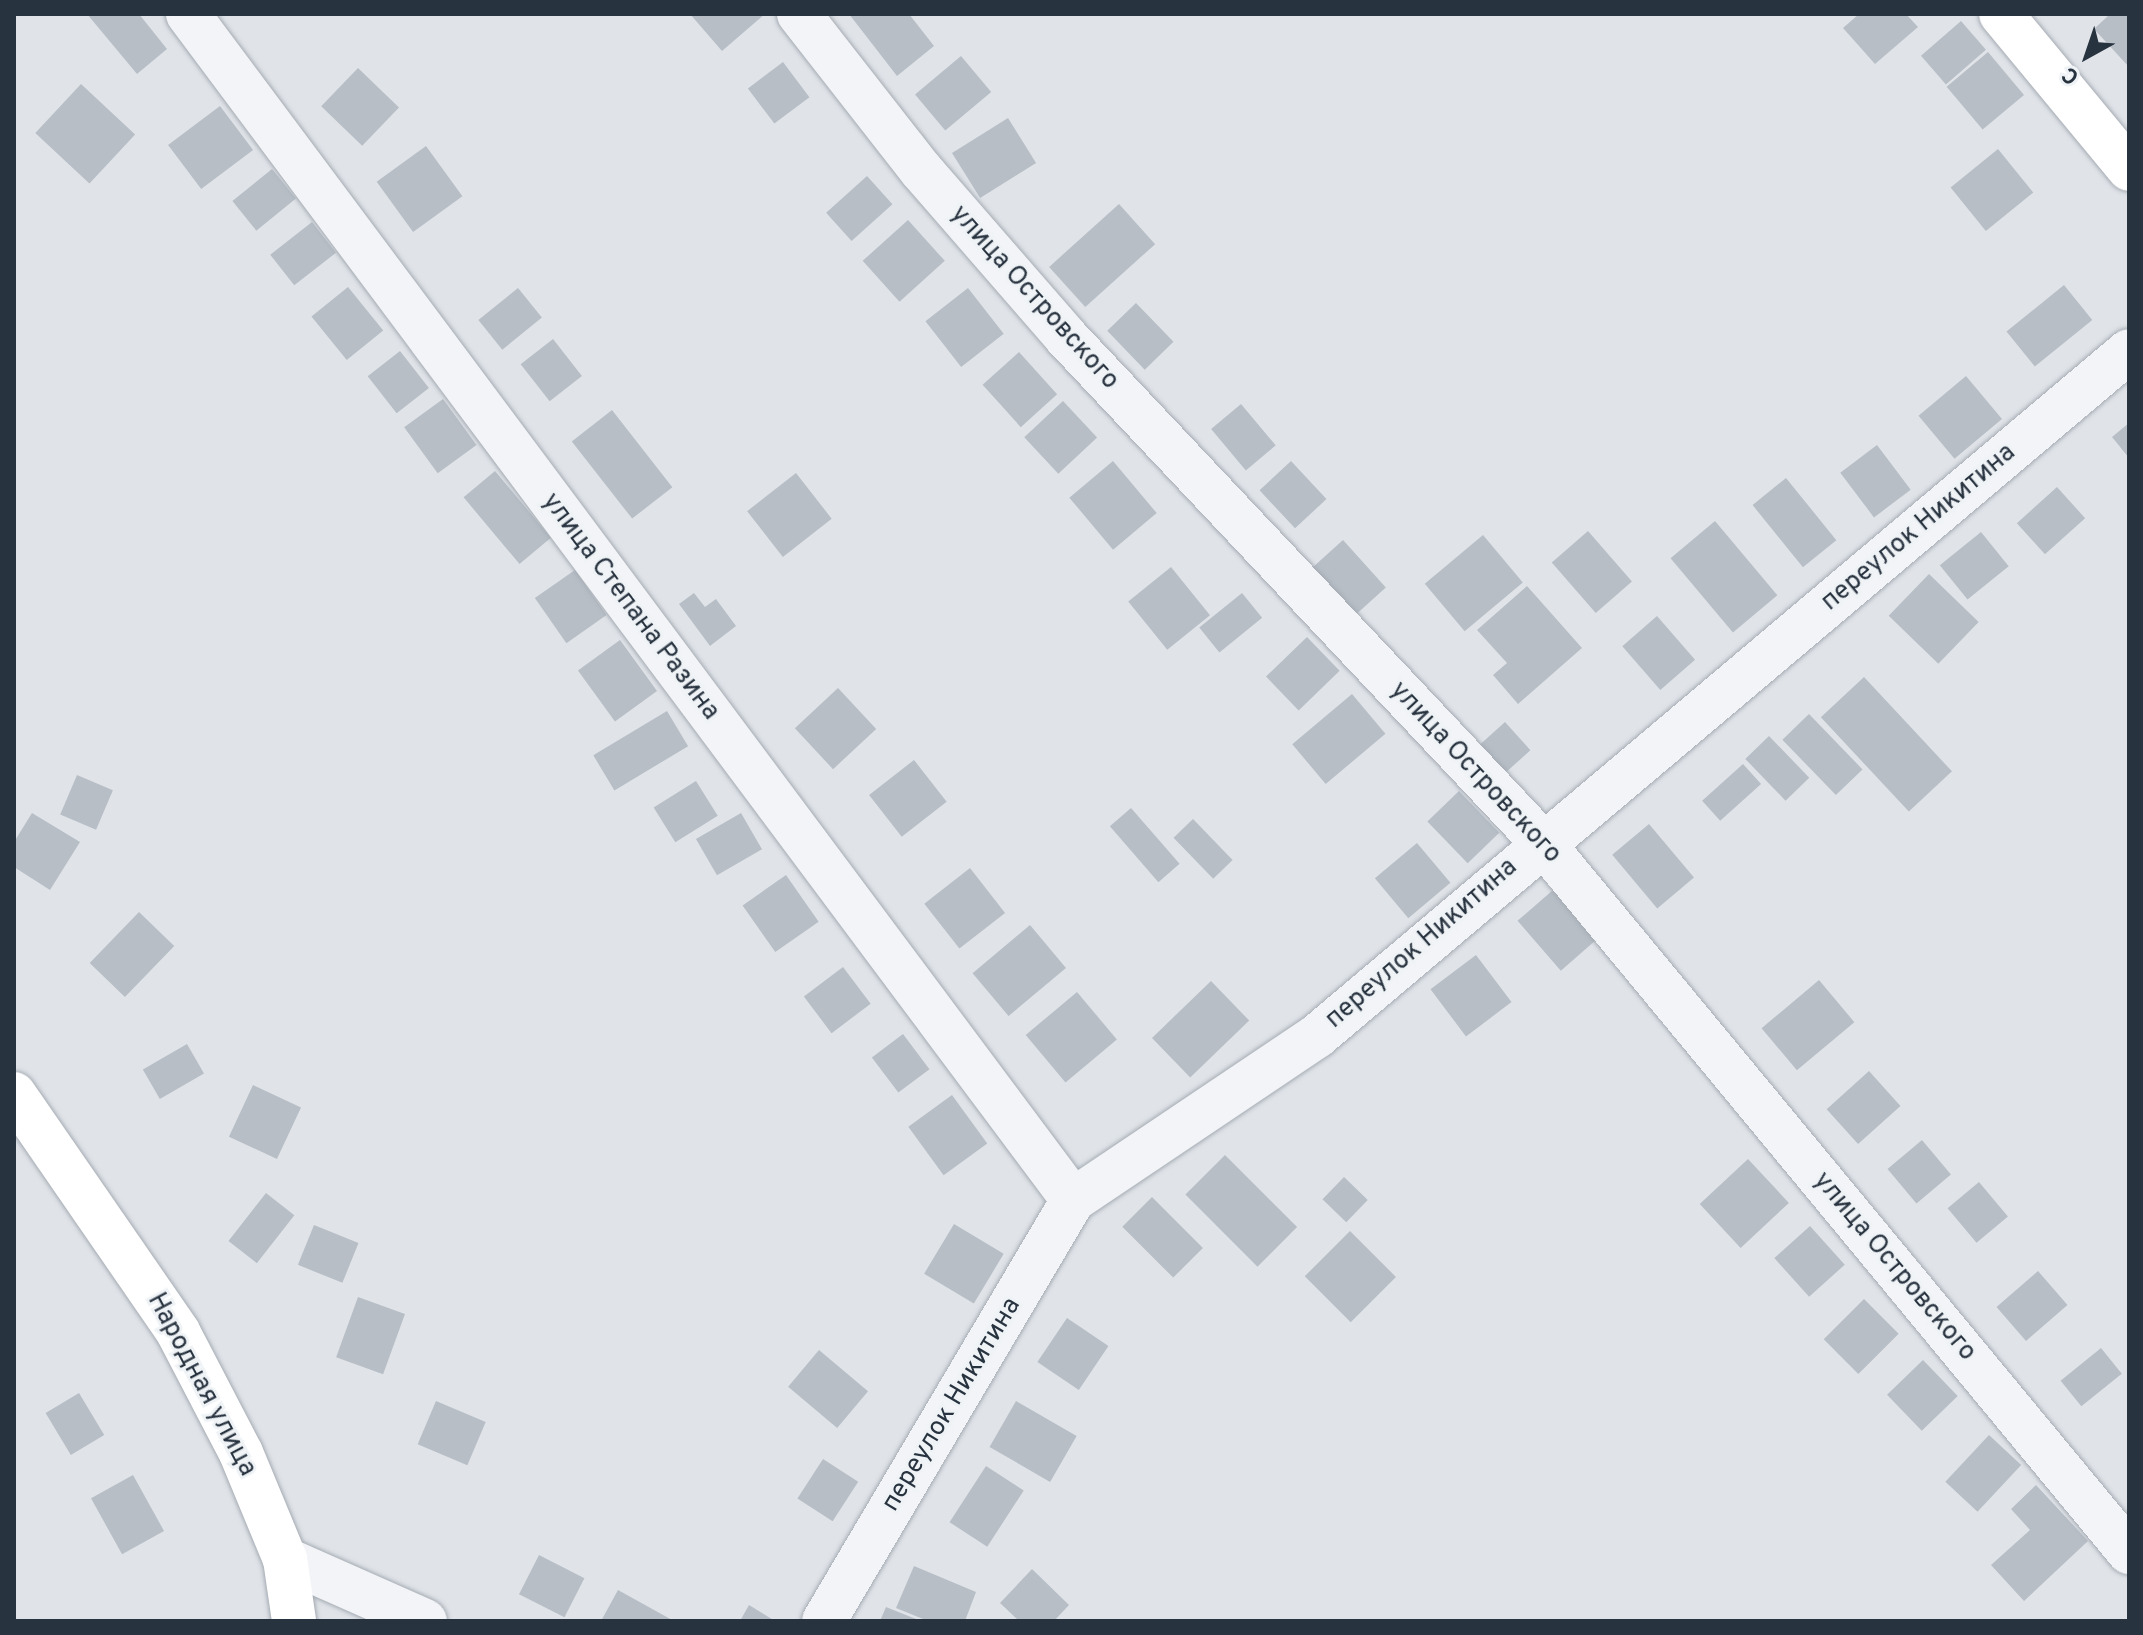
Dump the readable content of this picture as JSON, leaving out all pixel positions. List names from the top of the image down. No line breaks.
{"streets":{"main road":["Народная улица"],"street":["улица Островского","переулок Никитина","улица Степана Разина"]},"crossings":[["улица Островского","переулок Никитина"],["переулок Никитина","улица Степана Разина"]],"north":"bottom left"}
